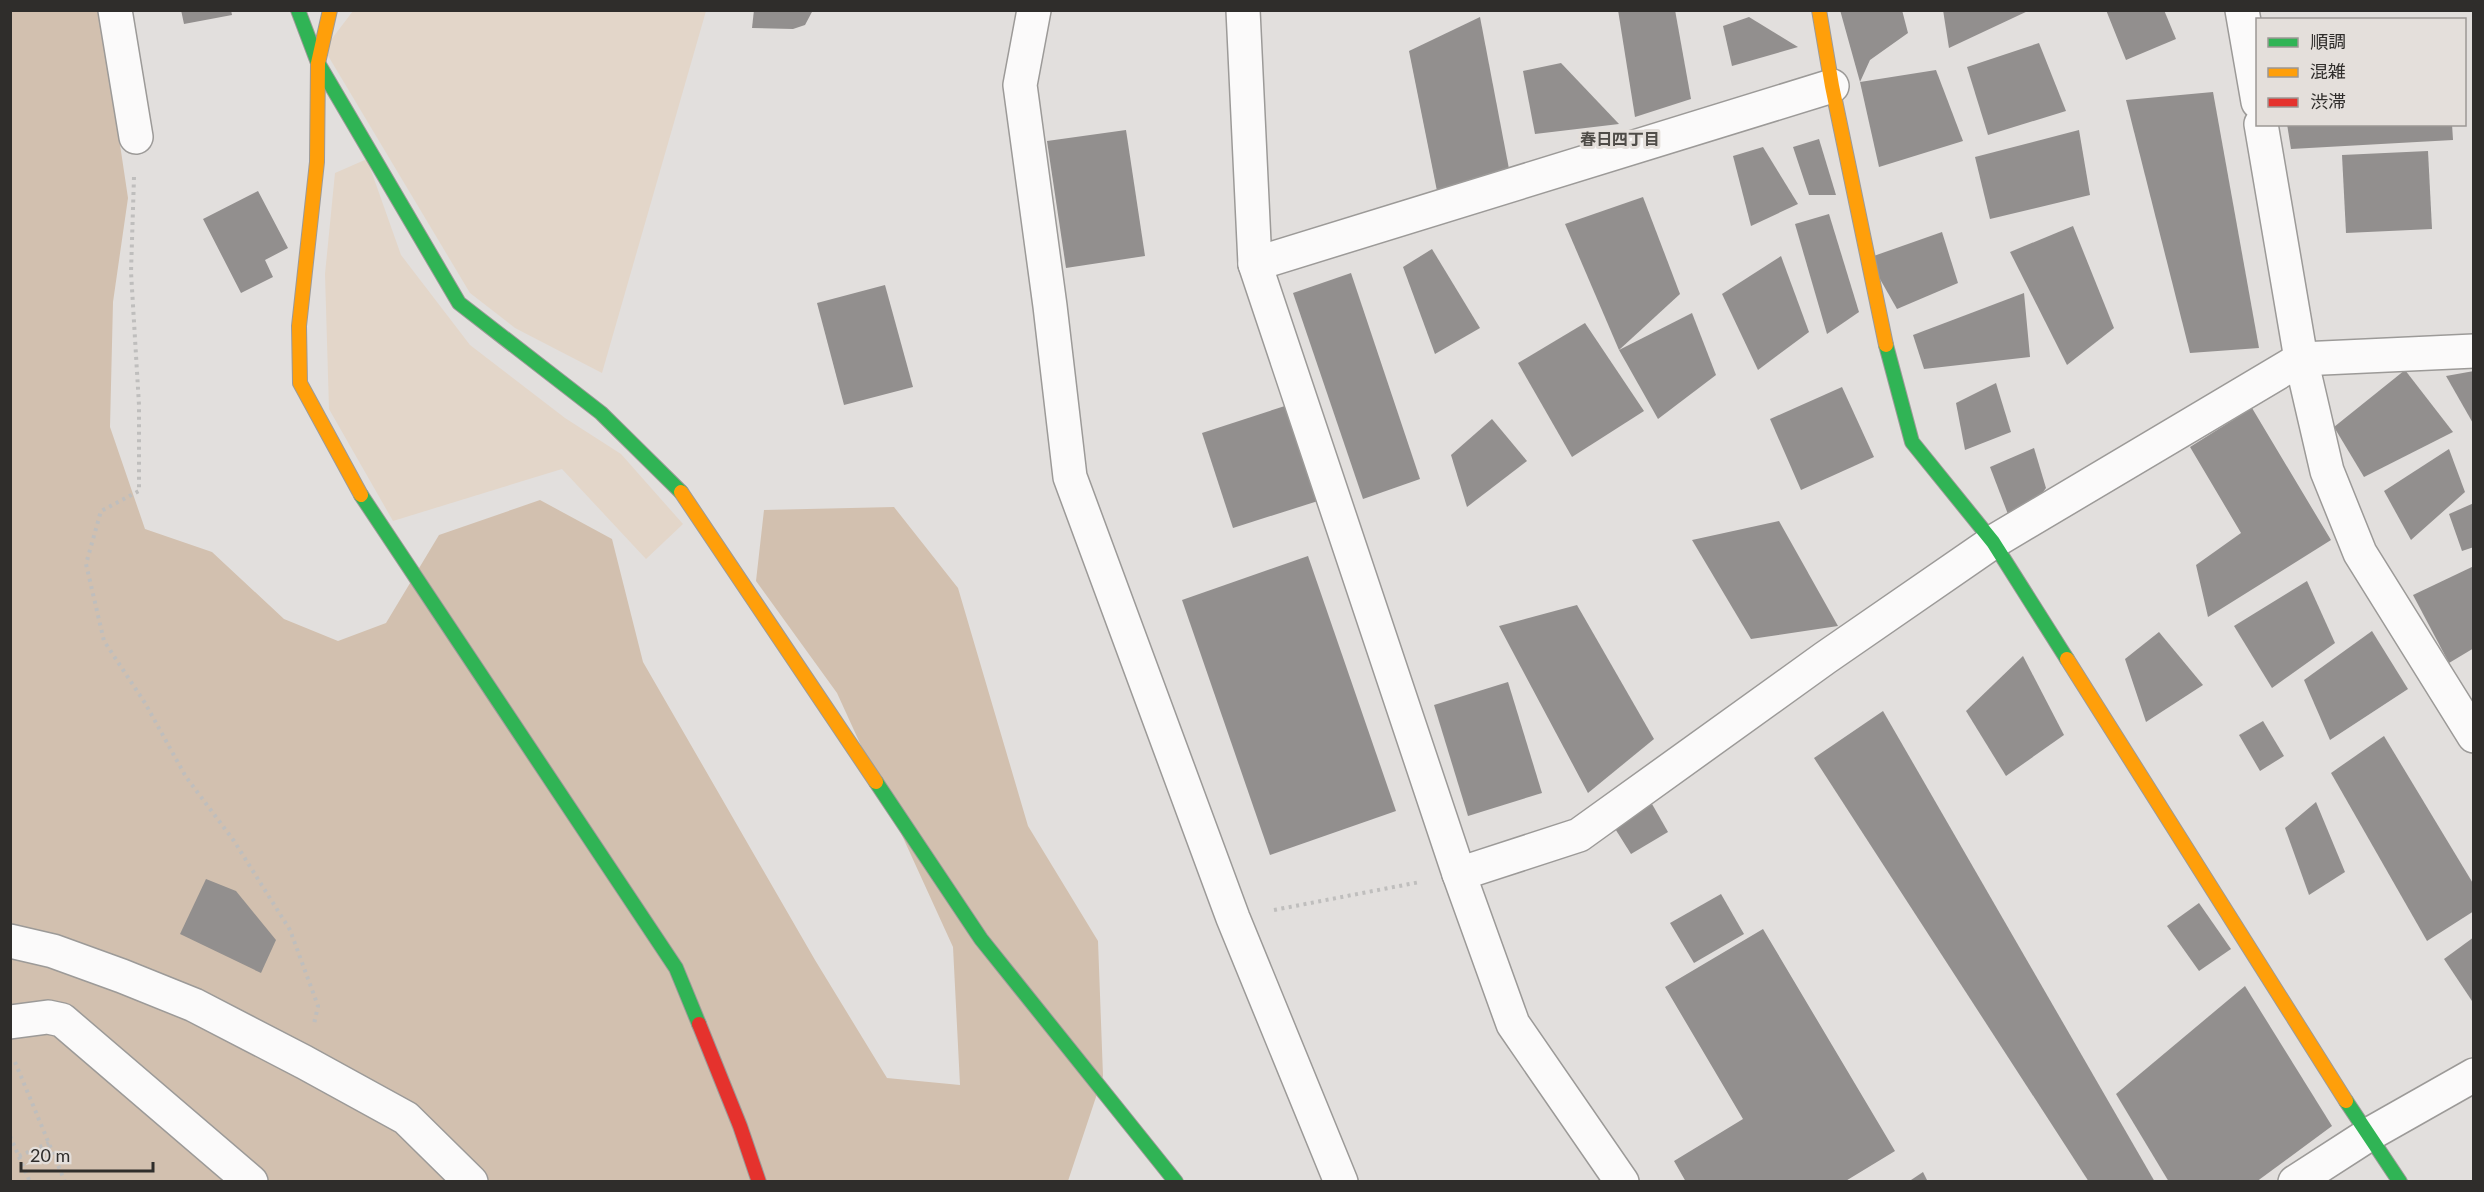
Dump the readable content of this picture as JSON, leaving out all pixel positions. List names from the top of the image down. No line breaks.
{"districts":["春日四丁目"],"legend":["順調","混雑","渋滞"],"scale_bar":"20 m"}
